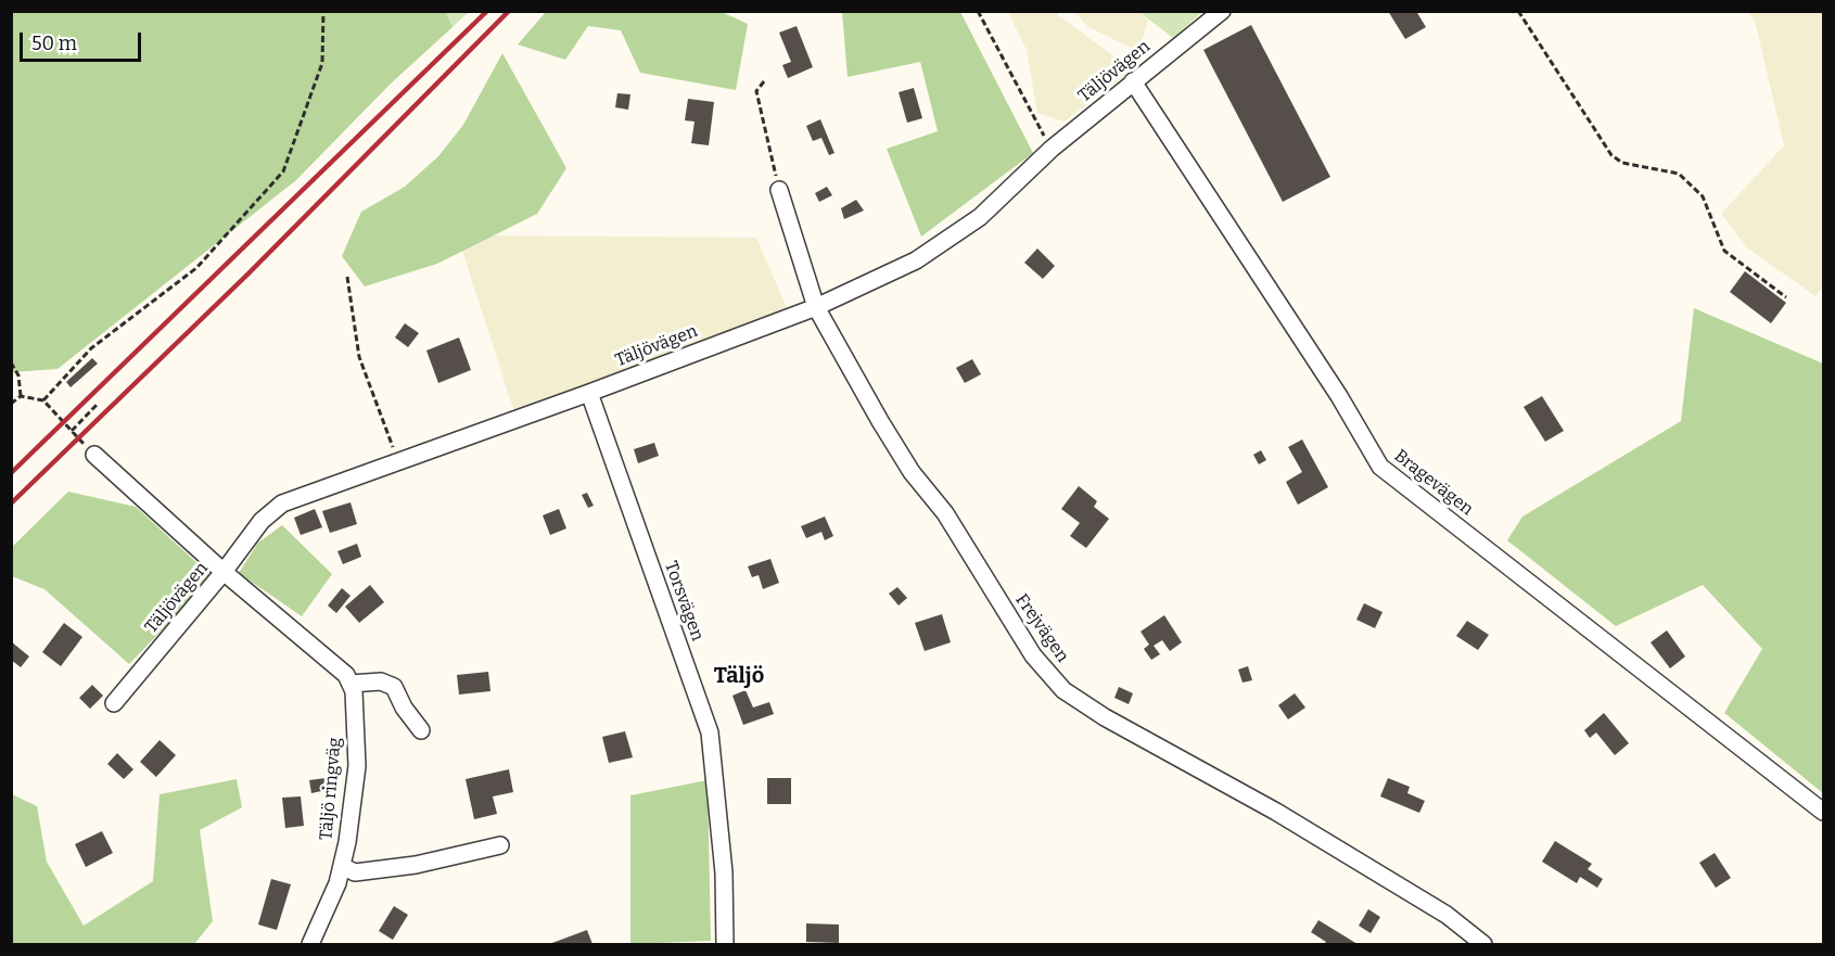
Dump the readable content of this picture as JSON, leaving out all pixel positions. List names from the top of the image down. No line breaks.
{"streets":{"street":["Täljövägen","Bragevägen","Torsvägen","Frejvägen","Täljö ringväg"]},"crossings":[["Täljövägen","Bragevägen"],["Täljövägen","Torsvägen"],["Täljövägen","Frejvägen"]],"districts":["Täljö"],"scale_bar":"50 m"}
